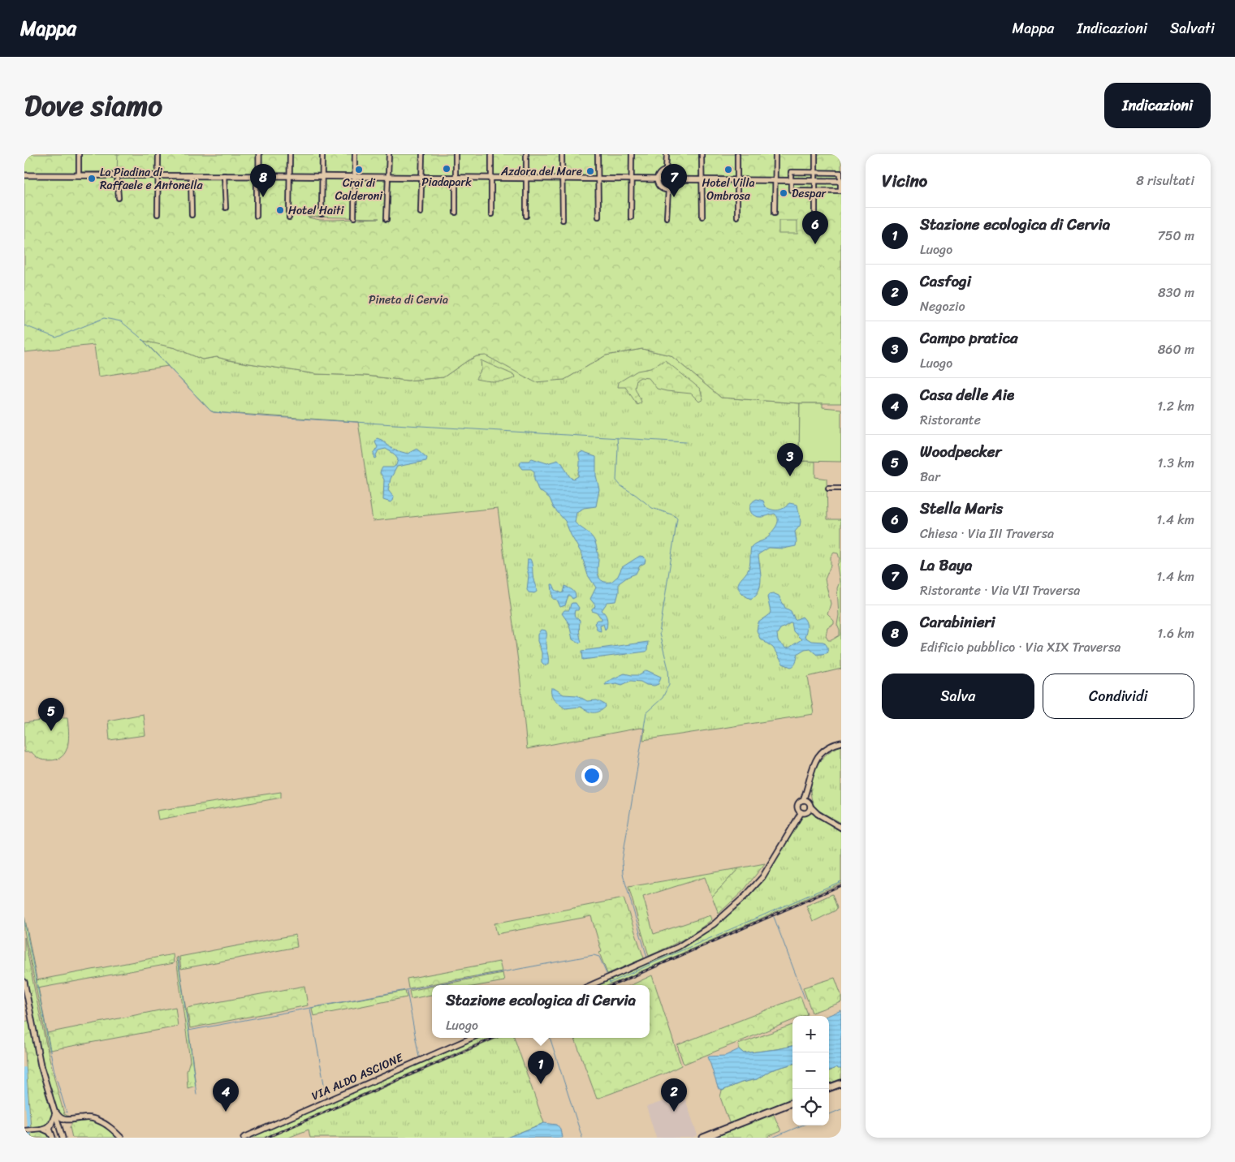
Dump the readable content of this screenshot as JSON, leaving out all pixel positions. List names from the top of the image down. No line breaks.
{"streets":{"street":["VIA ALDO ASCIONE"]},"parks":["Pineta di Cervia"],"places":["Piadapark","Crai di Calderoni","Hotel Villa Ombrosa","Azdora del Mare","La Piadina di Raffaele e Antonella","Despar","Hotel Haiti"],"page":{"header":"Mappa","nav":["Mappa","Indicazioni","Salvati"],"title":"Dove siamo","buttons":["Indicazioni",["Salva","Condividi"]],"heading":["Vicino","8 risultati"],"pins":["7","8","6","3","5","1","2","4"],"list":[{"mark":"1","name":"Stazione ecologica di Cervia","note":"Luogo","value":"750 m"},{"mark":"2","name":"Casfogi","note":"Negozio","value":"830 m"},{"mark":"3","name":"Campo pratica","note":"Luogo","value":"860 m"},{"mark":"4","name":"Casa delle Aie","note":"Ristorante","value":"1.2 km"},{"mark":"5","name":"Woodpecker","note":"Bar","value":"1.3 km"},{"mark":"6","name":"Stella Maris","note":"Chiesa · Via III Traversa","value":"1.4 km"},{"mark":"7","name":"La Baya","note":"Ristorante · Via VII Traversa","value":"1.4 km"},{"mark":"8","name":"Carabinieri","note":"Edificio pubblico · Via XIX Traversa","value":"1.6 km"}],"popup":["Stazione ecologica di Cervia","Luogo"],"map_buttons":["+","−"]}}
